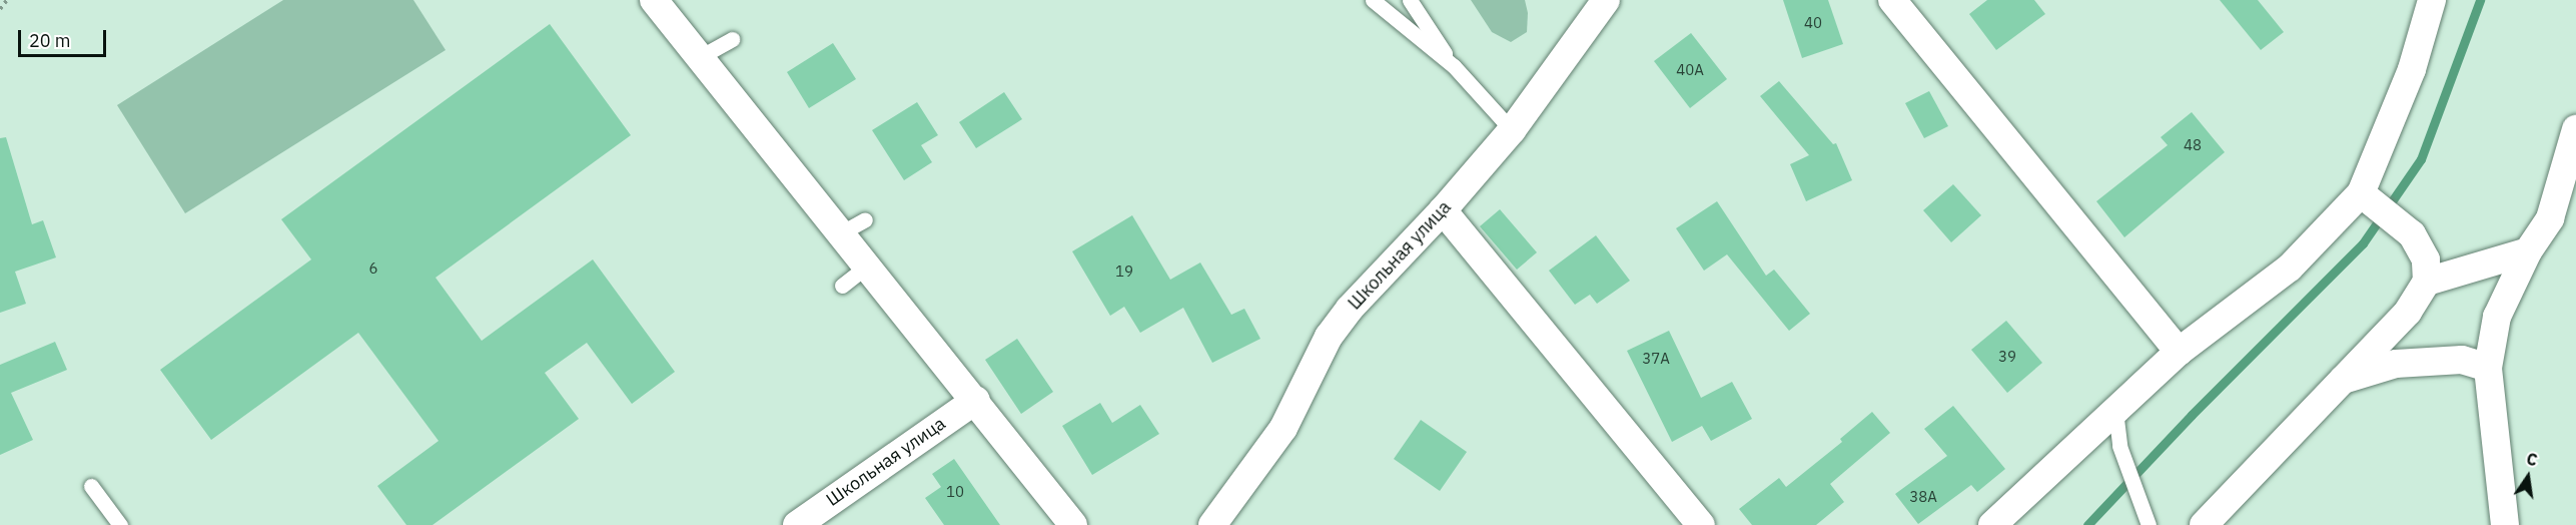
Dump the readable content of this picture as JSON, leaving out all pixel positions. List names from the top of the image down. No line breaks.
{"streets":{"street":["Школьная улица"]},"house_numbers":["40","40А","48","6","19","39","37А","10","38А"],"scale_bar":"20 m","north":"top"}
